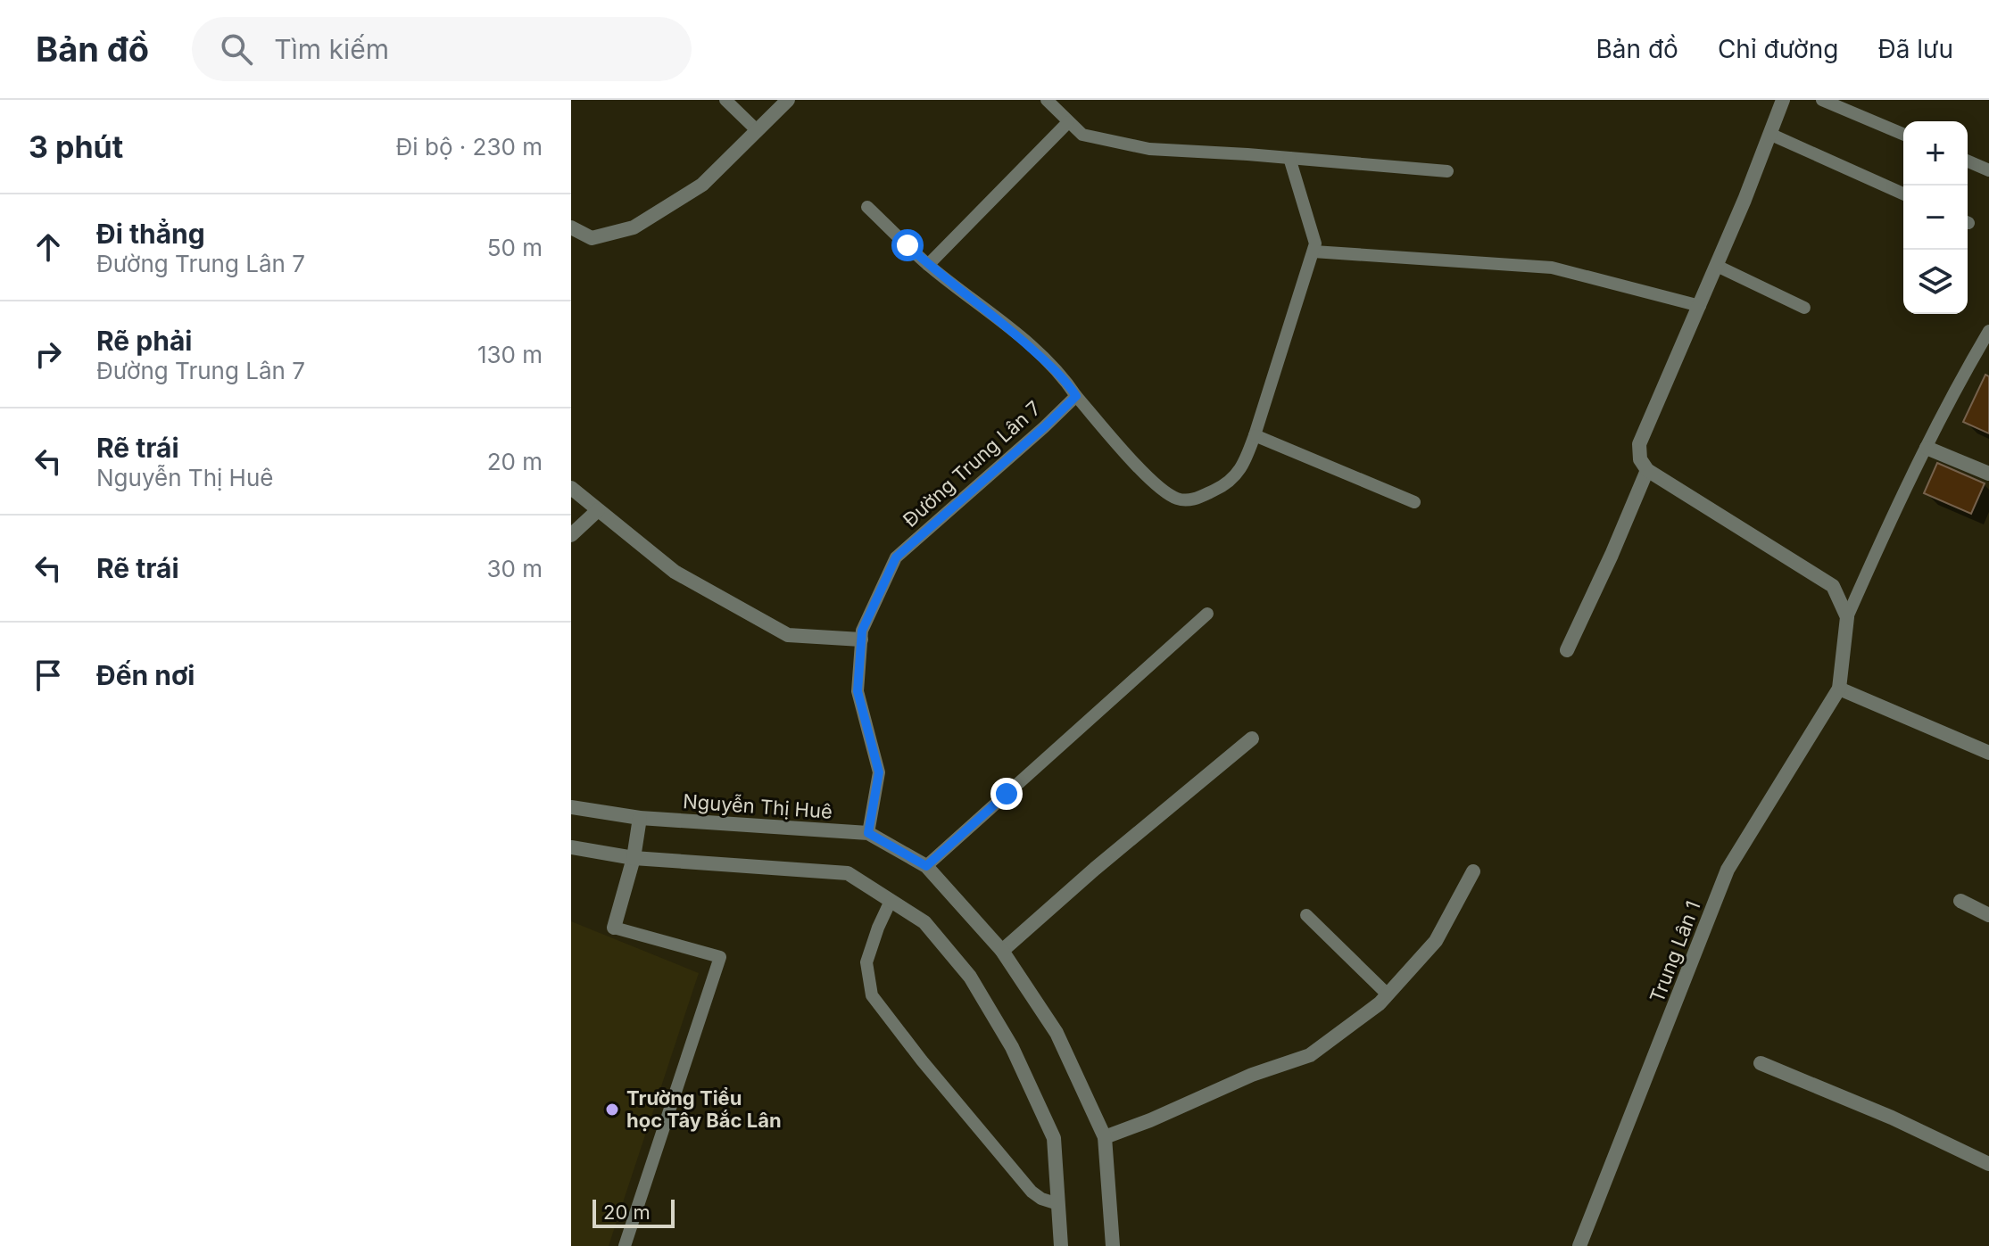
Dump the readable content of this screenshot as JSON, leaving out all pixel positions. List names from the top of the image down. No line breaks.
{"streets":{"street":["Nguyễn Thị Huê","Trung Lân 1"],"lane":["Đường Trung Lân 7"]},"crossings":[["Đường Trung Lân 7","Nguyễn Thị Huê"]],"places":["Trường Tiểu học Tây Bắc Lân"],"scale_bar":"20 m","page":{"header":"Bản đồ","search":"Tìm kiếm","nav":["Bản đồ","Chỉ đường","Đã lưu"],"heading":["3 phút","Đi bộ · 230 m"],"map_buttons":["+","−"],"list":[["Đi thẳng","Đường Trung Lân 7","50 m"],["Rẽ phải","Đường Trung Lân 7","130 m"],["Rẽ trái","Nguyễn Thị Huê","20 m"],["Rẽ trái","30 m"],"Đến nơi"],"scale":"20 m"}}
